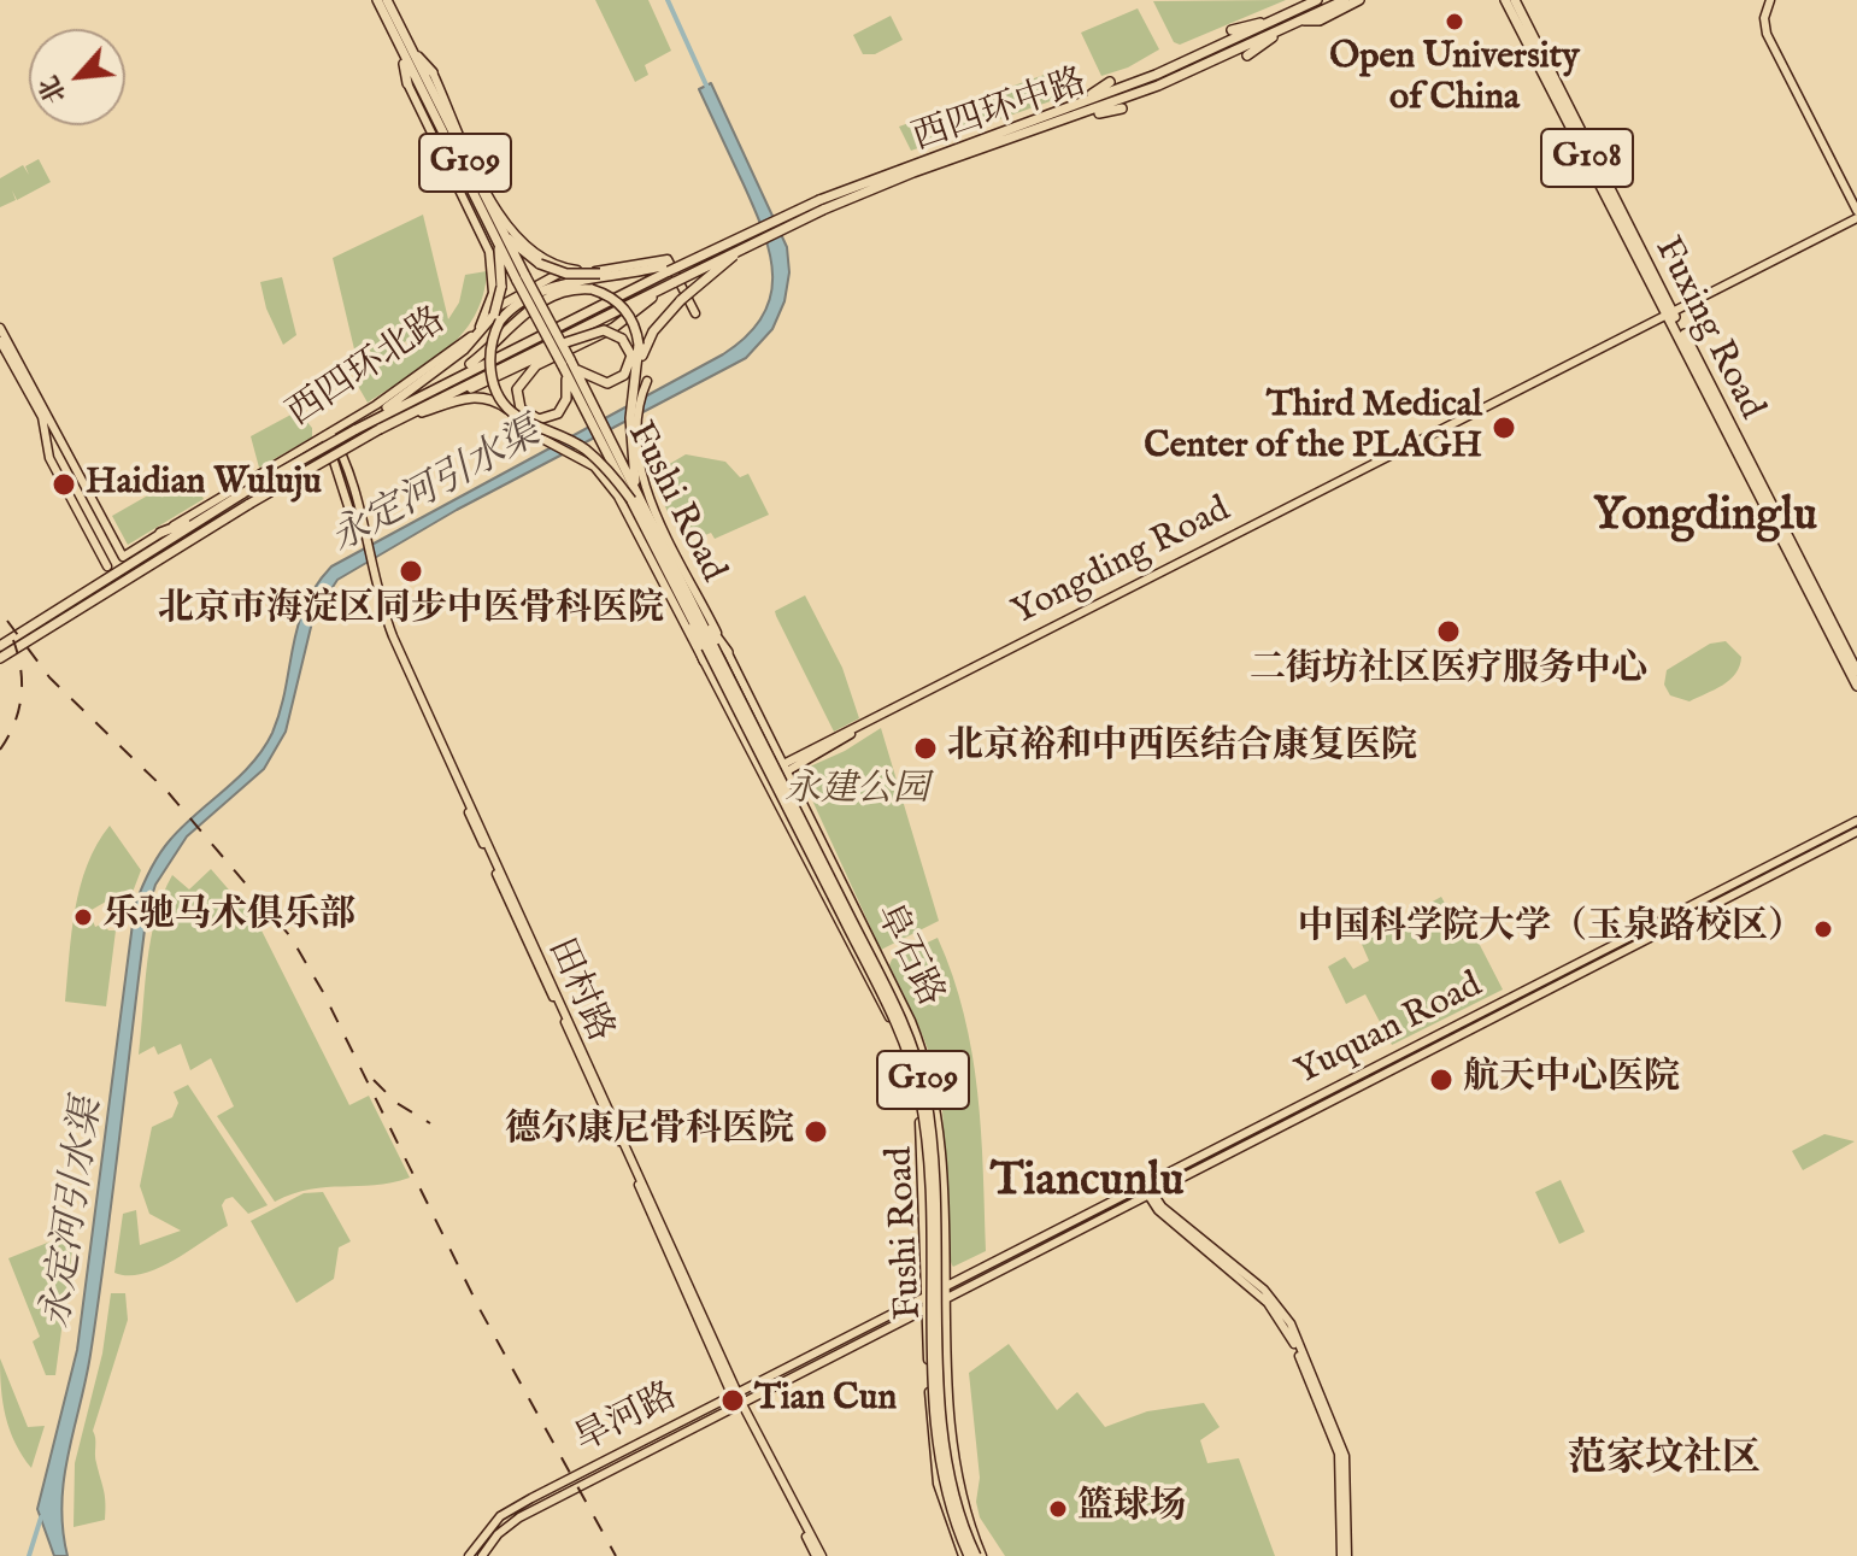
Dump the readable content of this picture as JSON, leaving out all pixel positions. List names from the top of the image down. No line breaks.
{"streets":{"highway":["西四环中路","G108","G109","Fuxing Road","Fushi Road"],"main road":["西四环北路","Yongding Road","阜石路","田村路","Yuquan Road","旱河路"]},"crossings":[["G109","Fushi Road"],["Fuxing Road","Yongding Road"],["西四环北路","田村路"],["Fushi Road","阜石路"],["Yongding Road","阜石路"],["阜石路","Yuquan Road"],["阜石路","旱河路"],["田村路","旱河路"],["Yuquan Road","旱河路"]],"districts":["Yongdinglu","Tiancunlu","范家坟社区"],"water":["永定河引水渠"],"parks":["永建公园"],"places":["Open University of China","Third Medical Center of the PLAGH","Haidian Wuluju","北京市海淀区同步中医骨科医院","二街坊社区医疗服务中心","北京裕和中西医结合康复医院","乐驰马术俱乐部","中国科学院大学（玉泉路校区）","航天中心医院","德尔康尼骨科医院","Tian Cun","篮球场"],"north":"bottom left"}
